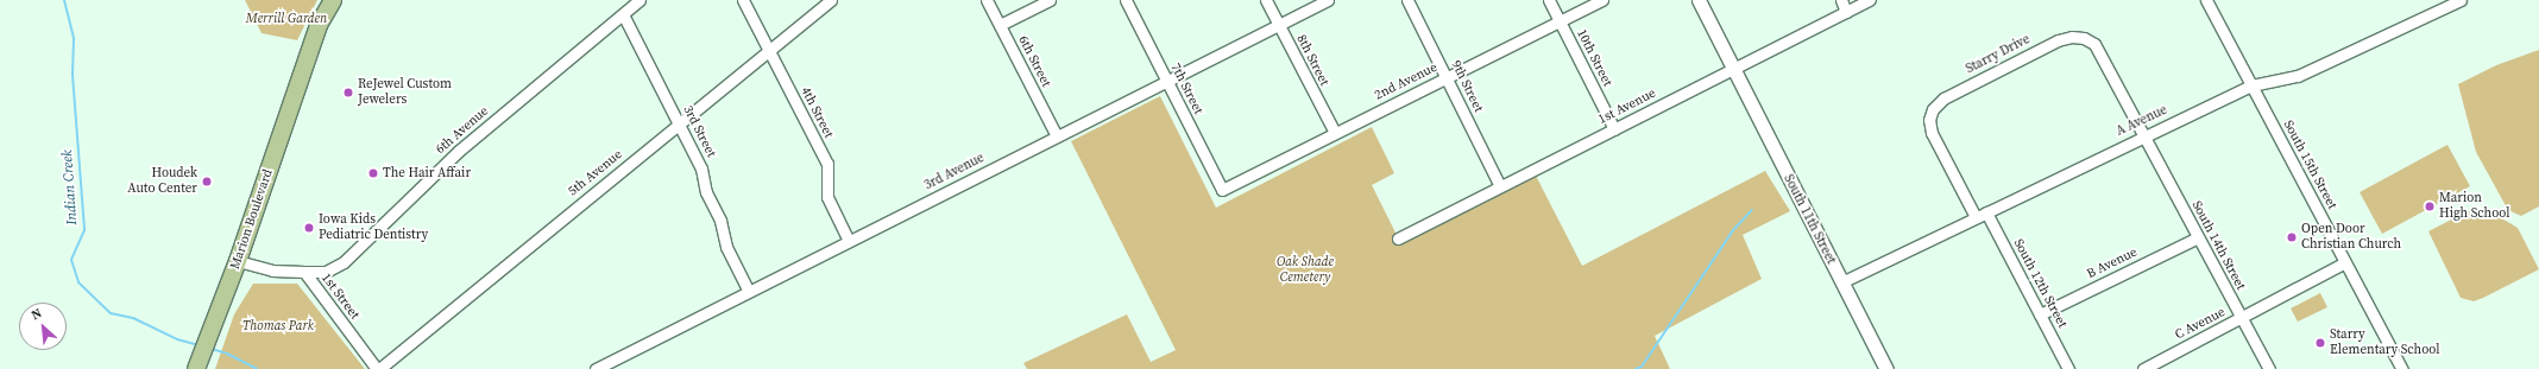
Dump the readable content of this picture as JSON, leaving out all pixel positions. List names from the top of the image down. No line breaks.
{"streets":{"main road":["Marion Boulevard"],"street":["Starry Drive","10th Street","8th Street","6th Street","2nd Avenue","9th Street","7th Street","1st Avenue","4th Street","A Avenue","6th Avenue","3rd Street","South 15th Street","3rd Avenue","5th Avenue","South 11th Street","South 14th Street","B Avenue","South 12th Street","1st Street","C Avenue"]},"crossings":[["Starry Drive","A Avenue"],["Starry Drive","South 14th Street"],["10th Street","2nd Avenue"],["10th Street","1st Avenue"],["8th Street","2nd Avenue"],["8th Street","3rd Avenue"],["6th Street","3rd Avenue"],["2nd Avenue","9th Street"],["2nd Avenue","7th Street"],["9th Street","1st Avenue"],["7th Street","3rd Avenue"],["1st Avenue","South 11th Street"],["4th Street","3rd Avenue"],["4th Street","5th Avenue"],["A Avenue","South 15th Street"],["A Avenue","South 11th Street"],["A Avenue","South 14th Street"],["A Avenue","South 12th Street"],["6th Avenue","3rd Street"],["6th Avenue","1st Street"],["3rd Street","3rd Avenue"],["3rd Street","5th Avenue"],["South 15th Street","C Avenue"],["5th Avenue","1st Street"],["Marion Boulevard","1st Street"],["South 14th Street","B Avenue"],["South 14th Street","C Avenue"],["B Avenue","South 12th Street"]],"water":["Indian Creek"],"parks":["Merrill Garden","Oak Shade Cemetery","Thomas Park"],"places":["ReJewel Custom Jewelers","The Hair Affair","Houdek Auto Center","Marion High School","Iowa Kids Pediatric Dentistry","Open Door Christian Church","Starry Elementary School"],"north":"top left"}
